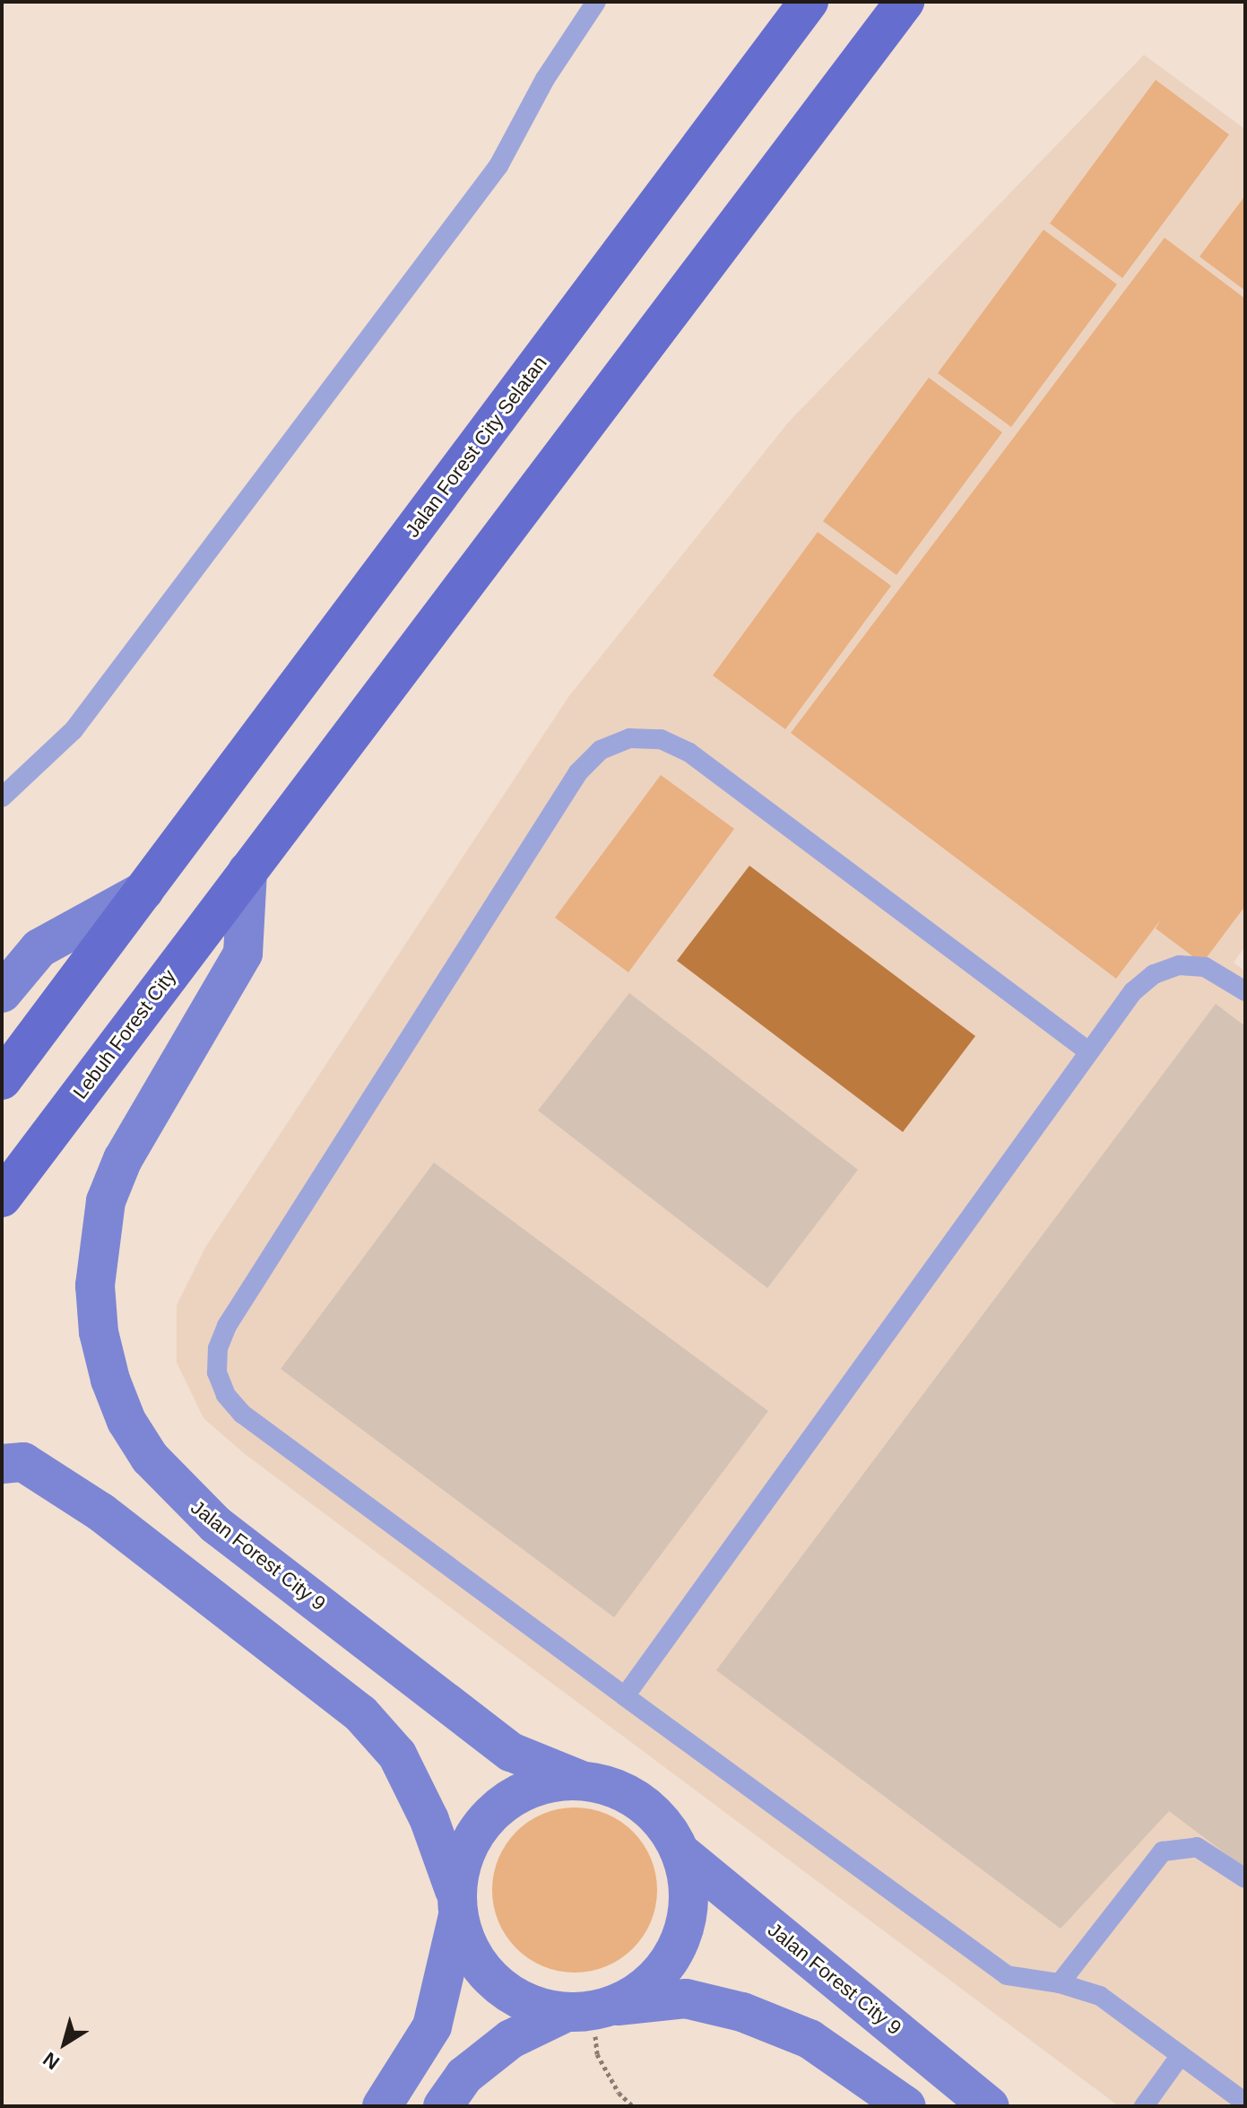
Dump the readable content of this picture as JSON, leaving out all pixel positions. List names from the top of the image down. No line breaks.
{"streets":{"main road":["Jalan Forest City Selatan","Lebuh Forest City"],"street":["Jalan Forest City 9"]},"crossings":[["Lebuh Forest City","Jalan Forest City 9"]],"north":"bottom left"}
